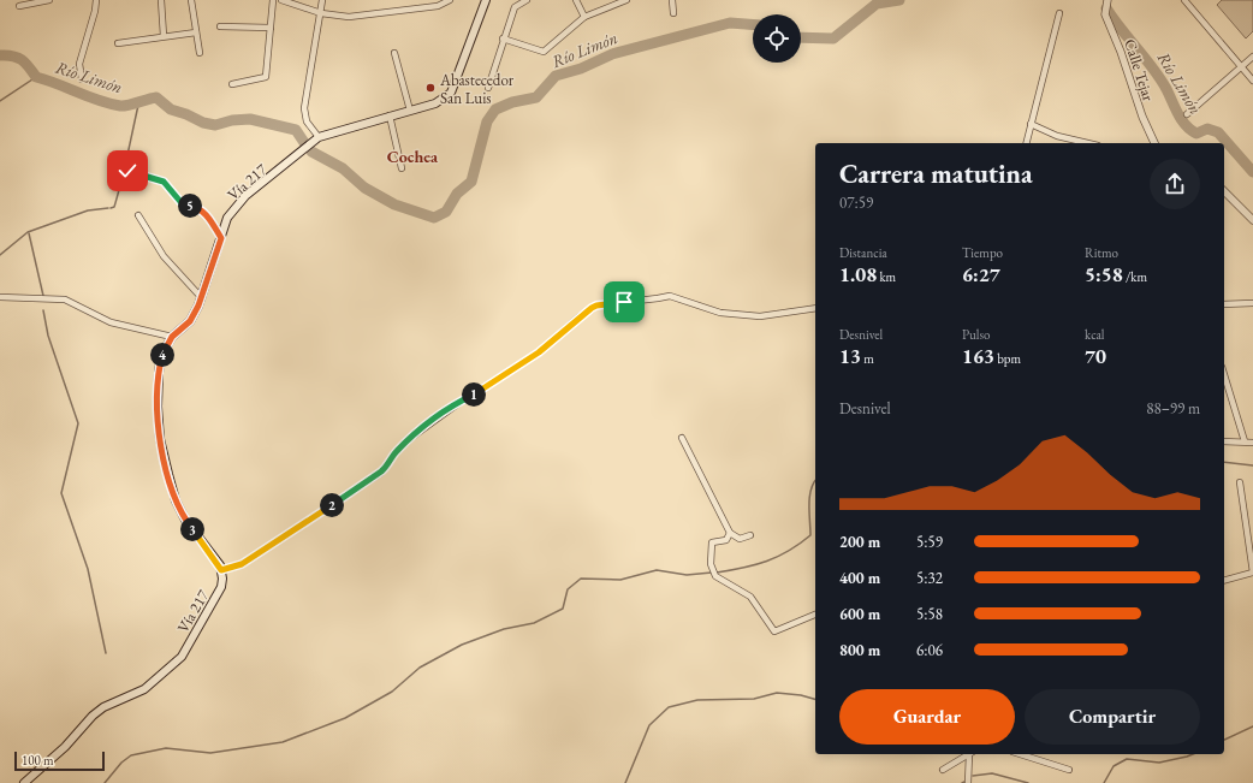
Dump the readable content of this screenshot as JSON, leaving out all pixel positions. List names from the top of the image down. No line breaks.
{"streets":{"main road":["Vía 217"],"street":["Calle Tejar"]},"districts":["Cochea"],"water":["Río Limón"],"places":["Abastecedor San Luis"],"scale_bar":"100 m","page":{"heading":["Carrera matutina","07:59"],"pins":["5","4","1","2","3"],"stats":[["Distancia","1.08 km"],["Tiempo","6:27"],["Ritmo","5:58 /km"],["Desnivel","13 m"],["Pulso","163 bpm"],["kcal","70"]],"chart":["Desnivel","88–99 m"],"list":[{"name":"200 m","note":"5:59"},{"name":"400 m","note":"5:32"},{"name":"600 m","note":"5:58"},{"name":"800 m","note":"6:06"}],"buttons":["Guardar","Compartir"],"scale":"100 m"}}
